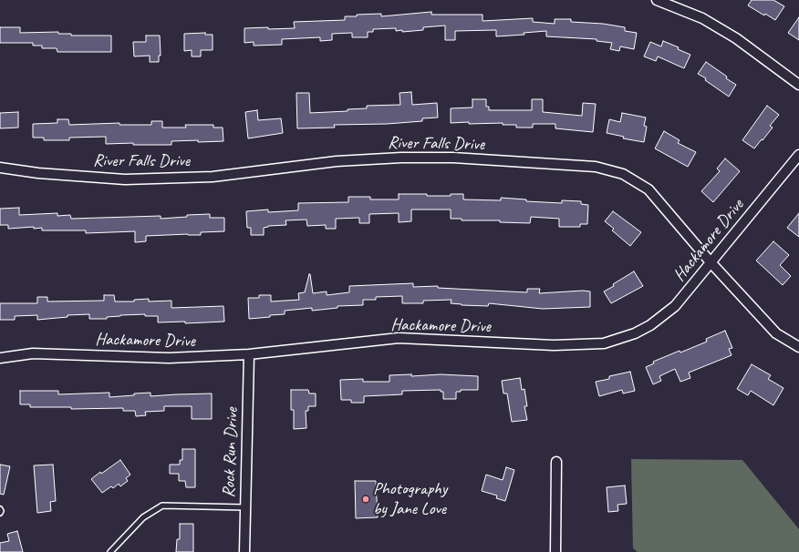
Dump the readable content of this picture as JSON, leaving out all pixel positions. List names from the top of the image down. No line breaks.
{"streets":{"street":["River Falls Drive","Hackamore Drive","Rock Run Drive"]},"crossings":[["River Falls Drive","Hackamore Drive"],["Hackamore Drive","Rock Run Drive"]],"places":["Photography by Jane Love"]}
